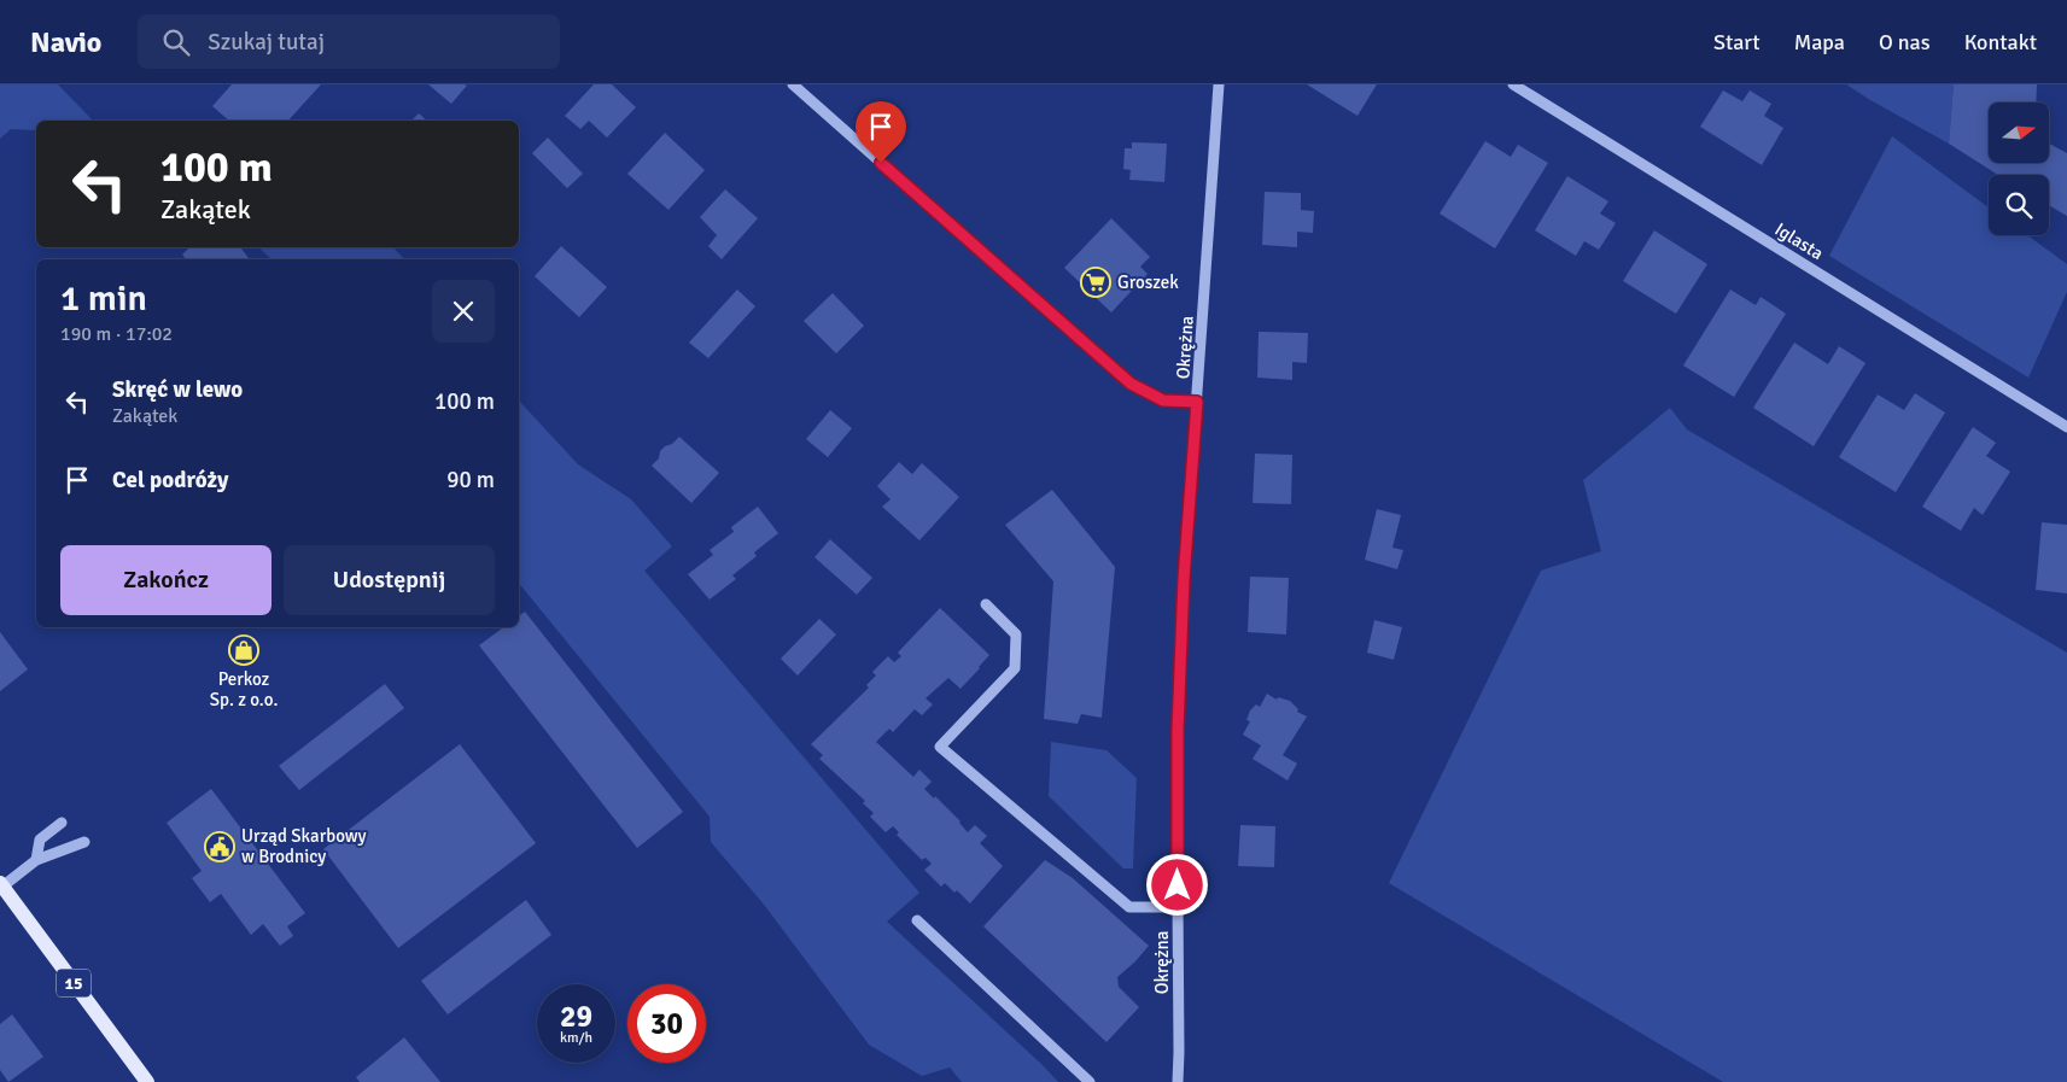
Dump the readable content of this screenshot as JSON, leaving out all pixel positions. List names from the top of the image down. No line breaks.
{"streets":{"main road":["15"],"street":["Iglasta","Okrężna"]},"places":{"supermarket":["Groszek"],"shop":["Perkoz Sp. z o.o."],"public building":["Urząd Skarbowy w Brodnicy"]},"north":"right","page":{"header":"Navio","search":"Szukaj tutaj","nav":["Start","Mapa","O nas","Kontakt"],"turn":["100 m","Zakątek"],"heading":["1 min","190 m · 17:02"],"list":[{"name":"Skręć w lewo","note":"Zakątek","value":"100 m"},{"name":"Cel podróży","value":"90 m"}],"buttons":["Zakończ","Udostępnij"],"speed":"29 km/h","limit":"30"}}
